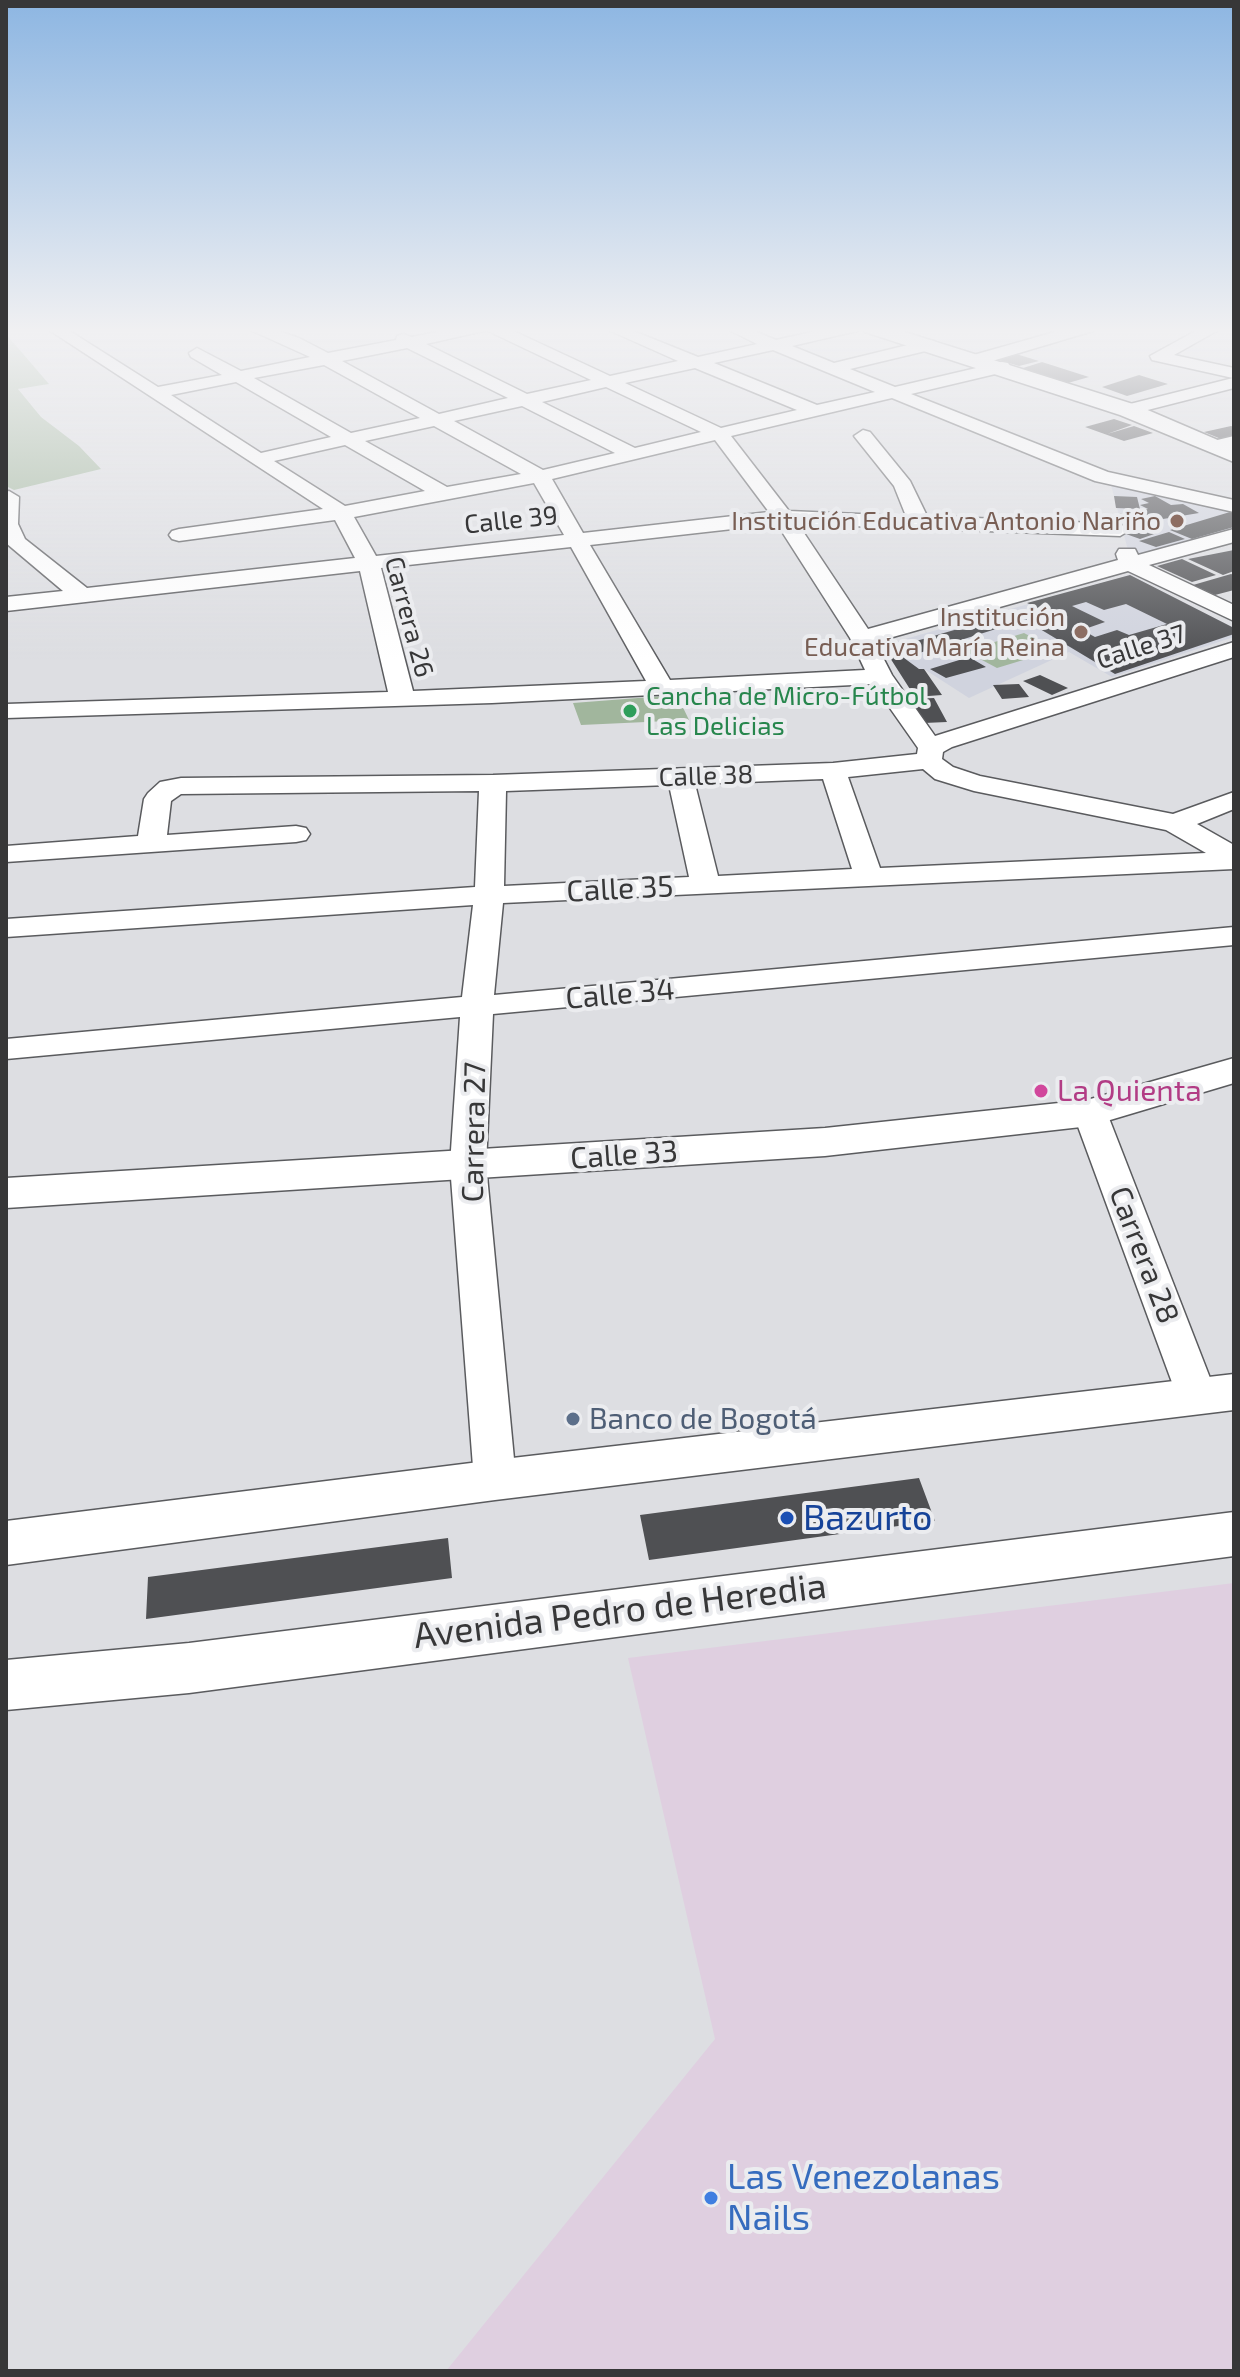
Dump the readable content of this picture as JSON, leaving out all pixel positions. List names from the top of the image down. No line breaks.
{"streets":{"main road":["Calle 33","Avenida Pedro de Heredia"],"street":["Calle 39","Carrera 26","Calle 37","Calle 38","Calle 35","Calle 34","Carrera 27","Carrera 28"]},"crossings":[["Calle 39","Carrera 26"],["Calle 37","Calle 38"],["Calle 38","Carrera 27"],["Calle 35","Carrera 27"],["Calle 34","Carrera 27"],["Carrera 27","Calle 33"],["Calle 33","Carrera 28"]],"places":["Institución Educativa Antonio Nariño","Institución Educativa María Reina","Cancha de Micro-Fútbol Las Delicias","La Quienta","Banco de Bogotá","Bazurto","Las Venezolanas Nails"]}
